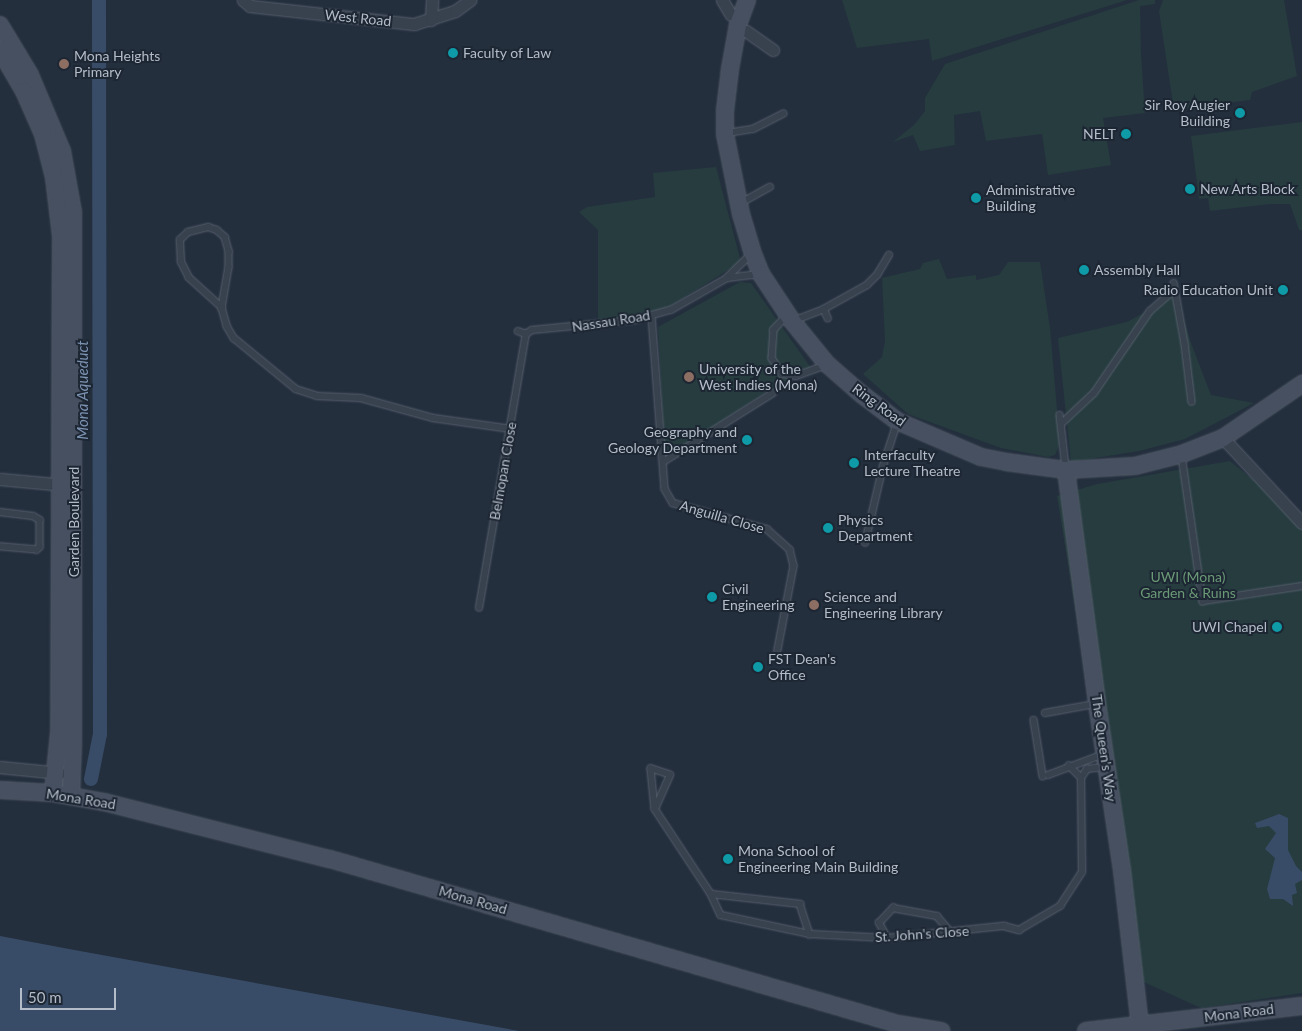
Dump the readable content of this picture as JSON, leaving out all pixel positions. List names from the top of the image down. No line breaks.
{"streets":{"street":["West Road","Ring Road","Garden Boulevard","The Queen's Way","Mona Road"],"lane":["Nassau Road","Belmopan Close","Anguilla Close","St. John's Close"]},"crossings":[["Nassau Road","Belmopan Close"],["Nassau Road","Anguilla Close"],["Ring Road","The Queen's Way"],["Garden Boulevard","Mona Road"],["The Queen's Way","Mona Road"]],"water":["Mona Aqueduct"],"parks":["UWI (Mona) Garden & Ruins"],"places":["Faculty of Law","Mona Heights Primary","Sir Roy Augier Building","NELT","New Arts Block","Administrative Building","Assembly Hall","Radio Education Unit","University of the West Indies (Mona)","Geography and Geology Department","Interfaculty Lecture Theatre","Physics Department","Civil Engineering","Science and Engineering Library","UWI Chapel","FST Dean's Office","Mona School of Engineering Main Building"],"scale_bar":"50 m"}
